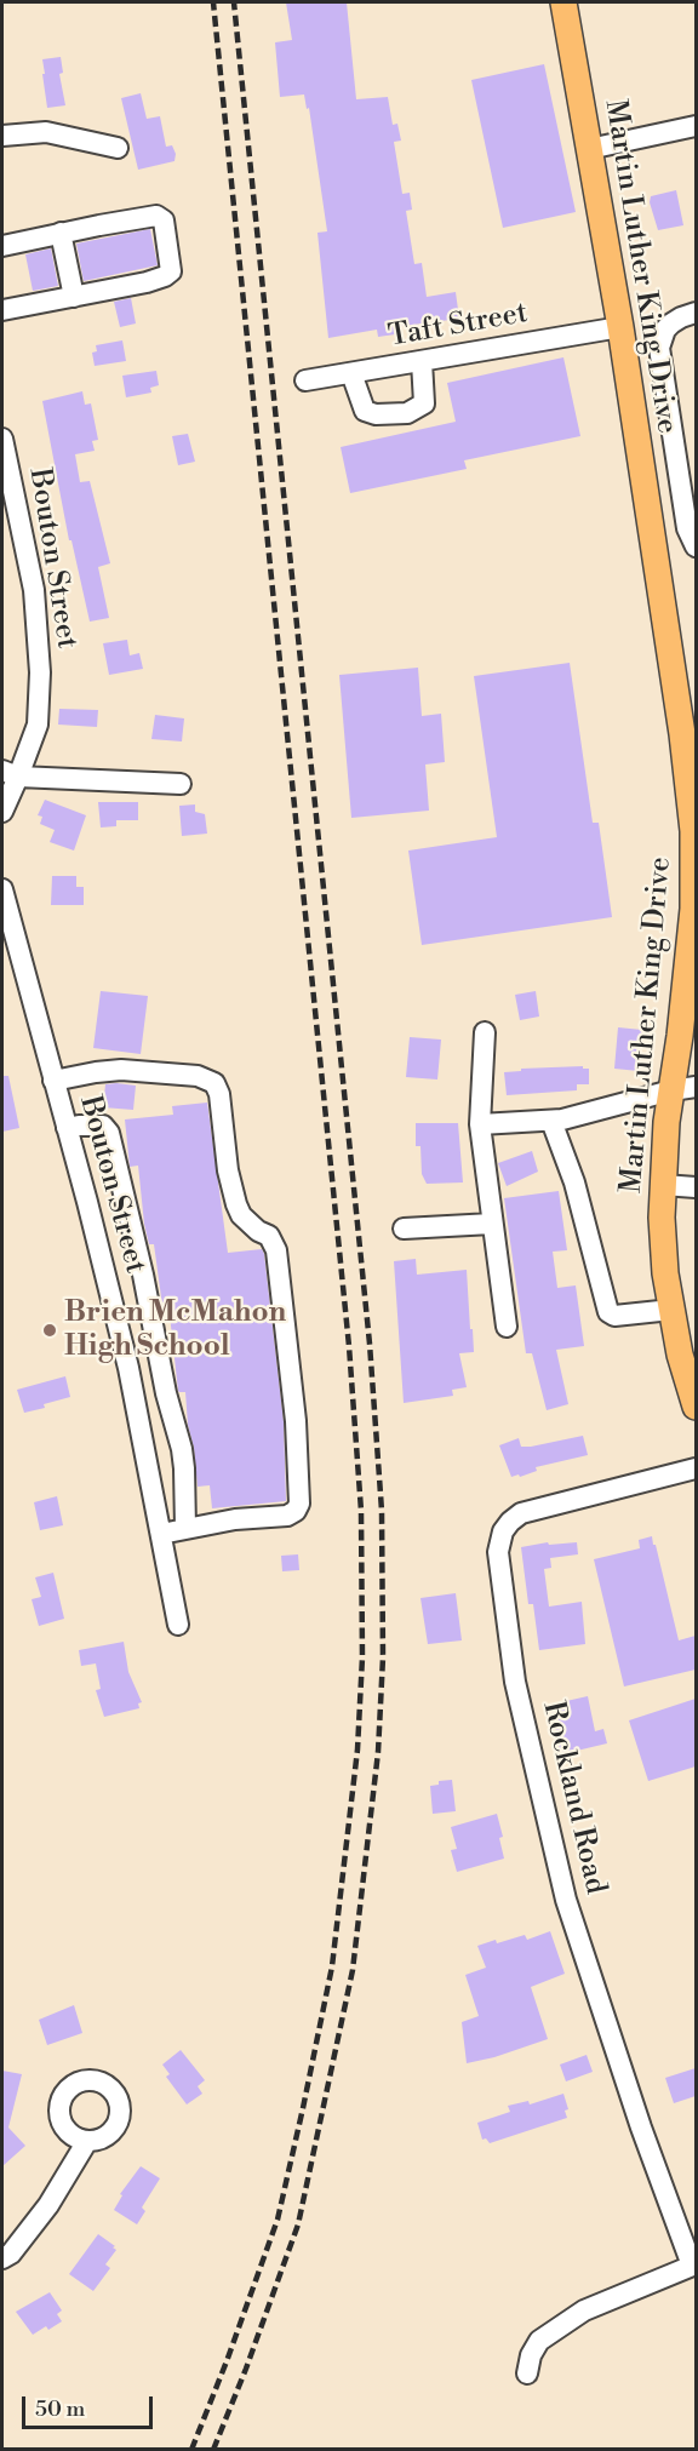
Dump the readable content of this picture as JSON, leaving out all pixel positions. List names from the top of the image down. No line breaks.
{"streets":{"main road":["Martin Luther King Drive"],"street":["Taft Street","Bouton Street","Rockland Road"]},"crossings":[["Martin Luther King Drive","Taft Street"]],"places":["Brien McMahon High School"],"scale_bar":"50 m"}
